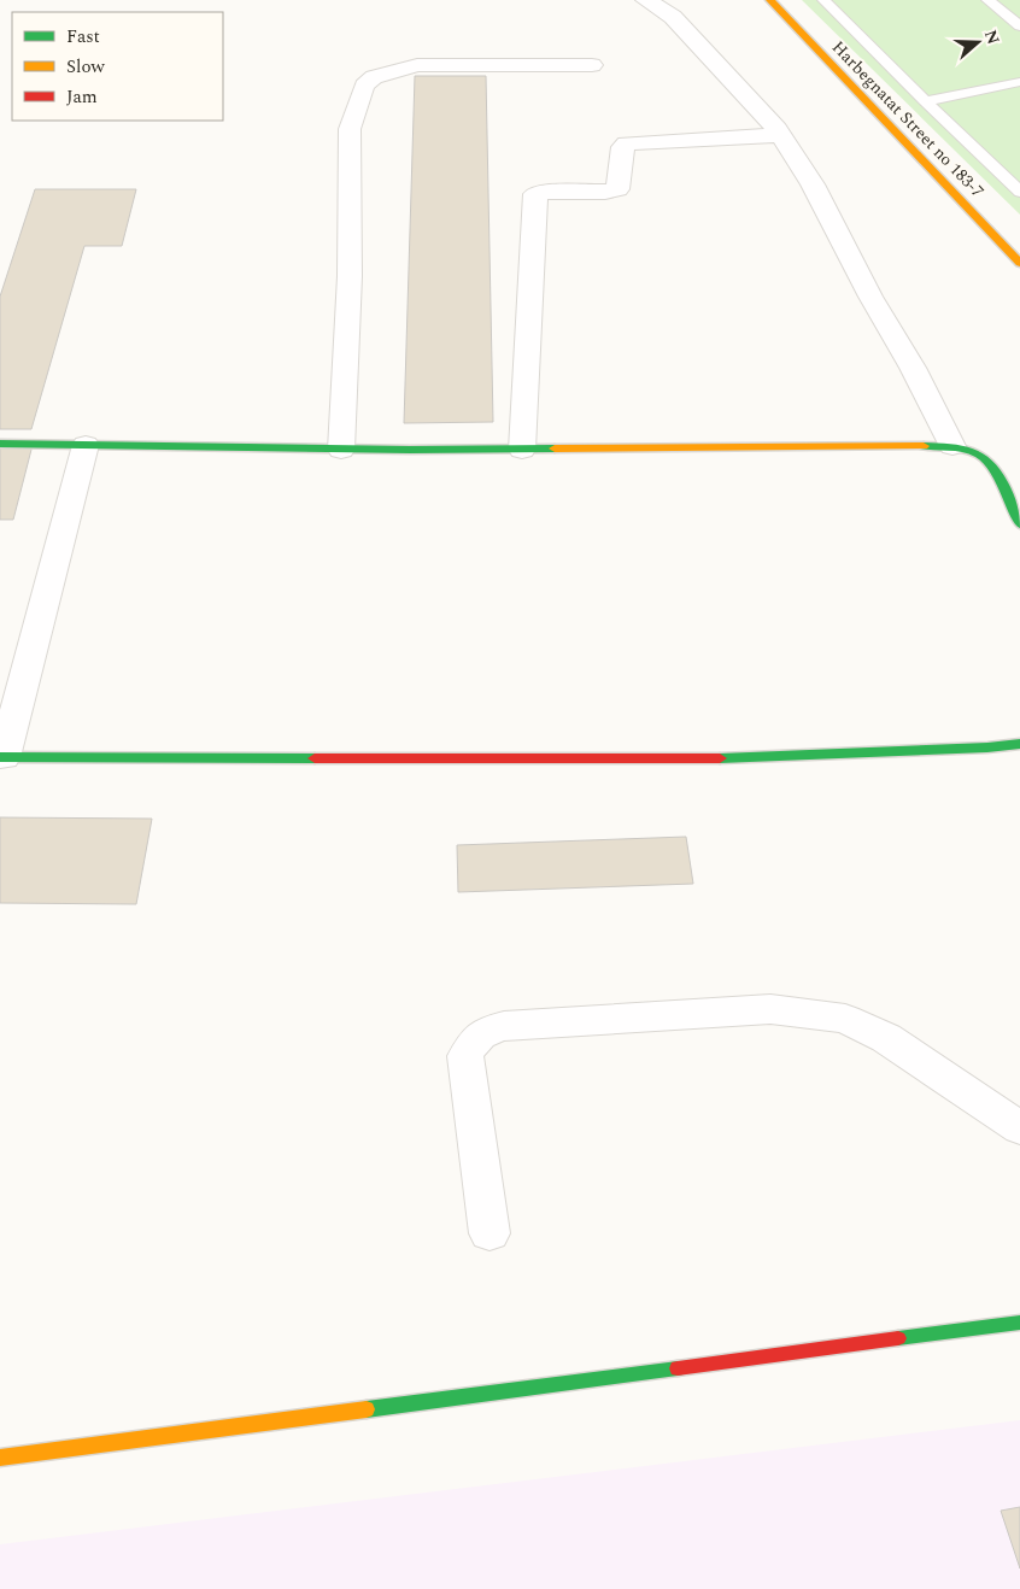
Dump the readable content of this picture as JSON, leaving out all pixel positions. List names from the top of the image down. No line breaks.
{"streets":{"street":["Harbegnatat Street no 183-7"]},"legend":["Fast","Slow","Jam"],"north":"right"}
